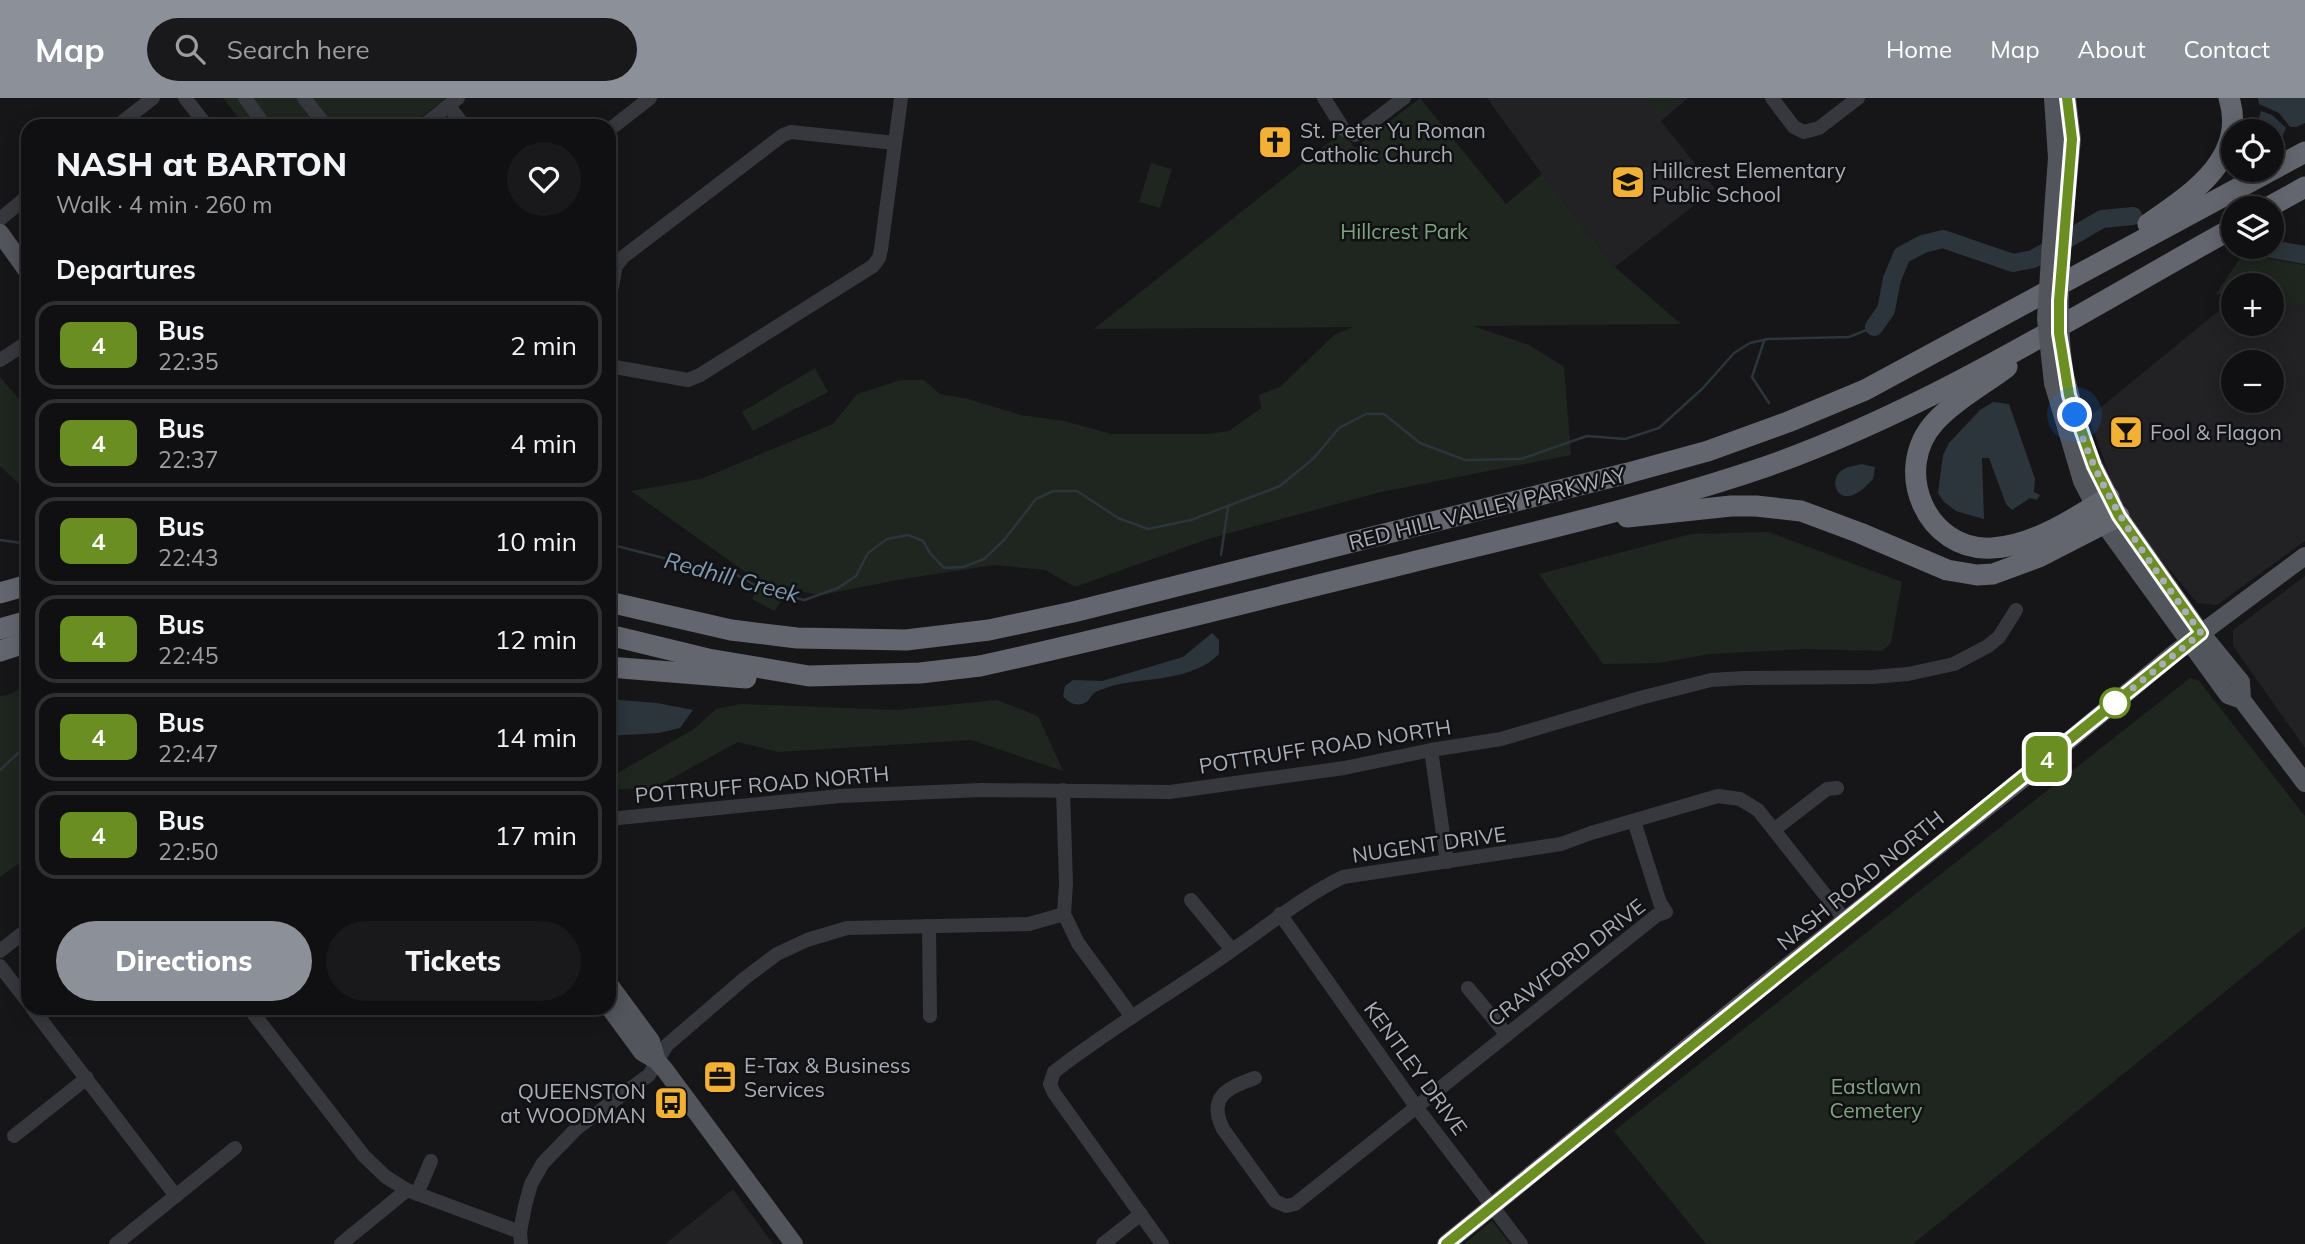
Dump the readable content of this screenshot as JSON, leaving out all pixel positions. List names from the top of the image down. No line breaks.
{"streets":{"highway":["RED HILL VALLEY PARKWAY"],"main road":["NASH ROAD NORTH"],"street":["POTTRUFF ROAD NORTH","NUGENT DRIVE","CRAWFORD DRIVE","KENTLEY DRIVE"]},"crossings":[["NUGENT DRIVE","NASH ROAD NORTH"],["NUGENT DRIVE","CRAWFORD DRIVE"],["NUGENT DRIVE","KENTLEY DRIVE"],["NASH ROAD NORTH","KENTLEY DRIVE"],["CRAWFORD DRIVE","KENTLEY DRIVE"]],"water":["Redhill Creek"],"parks":["Hillcrest Park","Eastlawn Cemetery"],"places":{"church":["St. Peter Yu Roman Catholic Church"],"school or university":["Hillcrest Elementary Public School"],"bar":["Fool & Flagon"],"office":["E-Tax & Business Services"],"bus stop":["QUEENSTON at WOODMAN"]},"lines":["bus line 4"],"page":{"header":"Map","search":"Search here","nav":["Home","Map","About","Contact"],"on_map":"4","map_buttons":["+","−"],"heading":[["NASH at BARTON","Walk · 4 min · 260 m"],"Departures"],"list":[{"mark":"4","name":"Bus","note":"22:35","value":"2 min"},{"mark":"4","name":"Bus","note":"22:37","value":"4 min"},{"mark":"4","name":"Bus","note":"22:43","value":"10 min"},{"mark":"4","name":"Bus","note":"22:45","value":"12 min"},{"mark":"4","name":"Bus","note":"22:47","value":"14 min"},{"mark":"4","name":"Bus","note":"22:50","value":"17 min"}],"buttons":["Directions","Tickets"]}}
